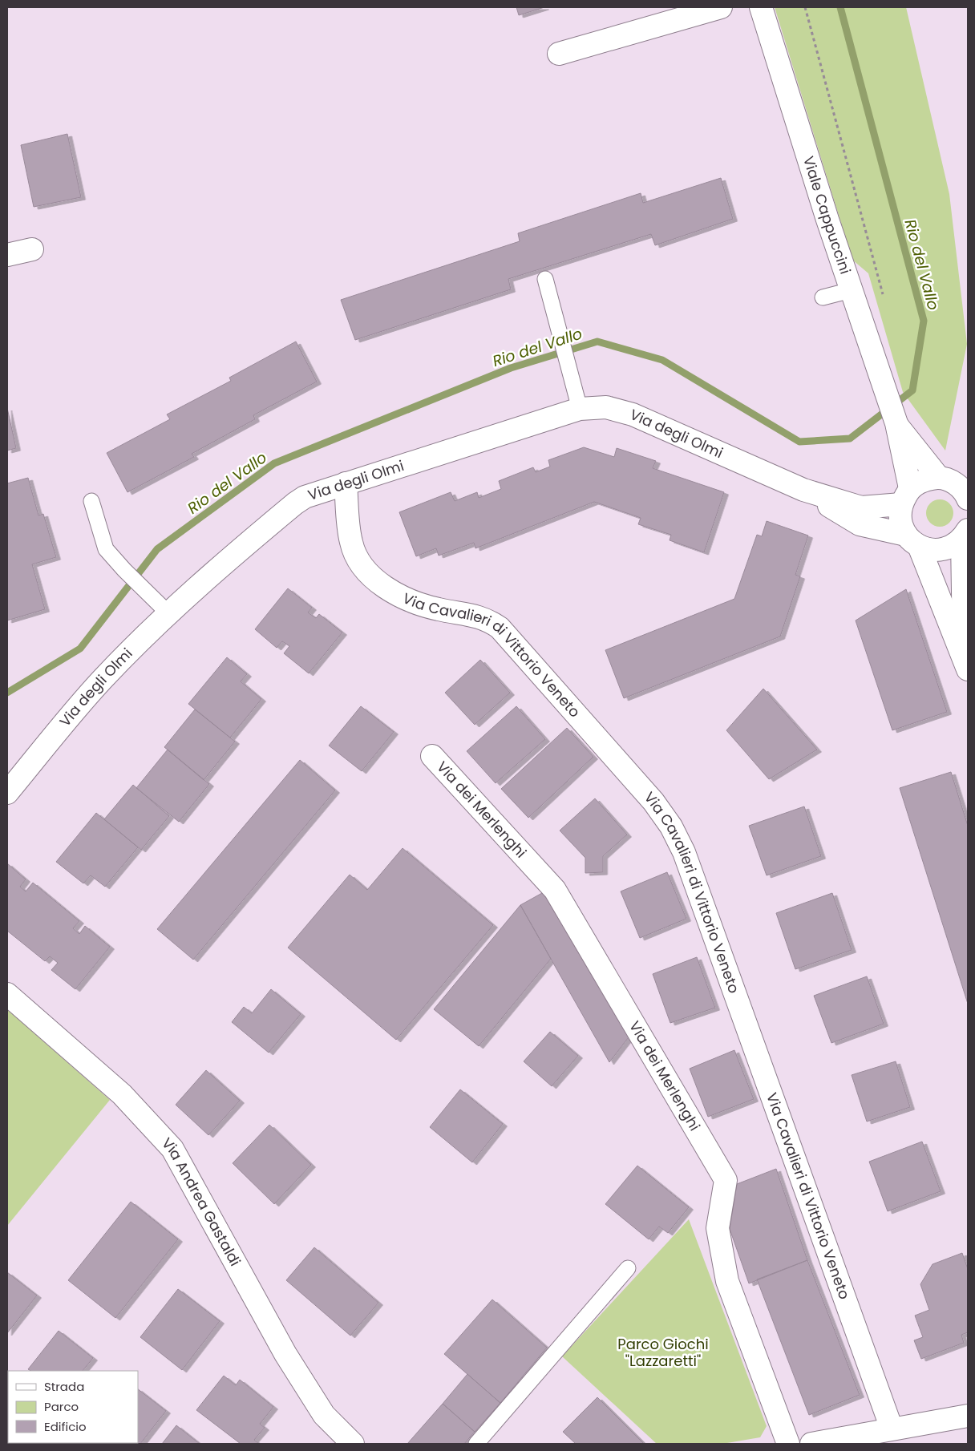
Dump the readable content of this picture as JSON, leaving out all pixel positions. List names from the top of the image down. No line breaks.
{"streets":{"street":["Viale Cappuccini","Via degli Olmi","Via Cavalieri di Vittorio Veneto","Via dei Merlenghi","Via Andrea Gastaldi"]},"crossings":[["Viale Cappuccini","Via degli Olmi"],["Via degli Olmi","Via Cavalieri di Vittorio Veneto"]],"water":["Rio del Vallo"],"parks":["Parco Giochi \"Lazzaretti\""],"legend":["Strada","Parco","Edificio"]}
